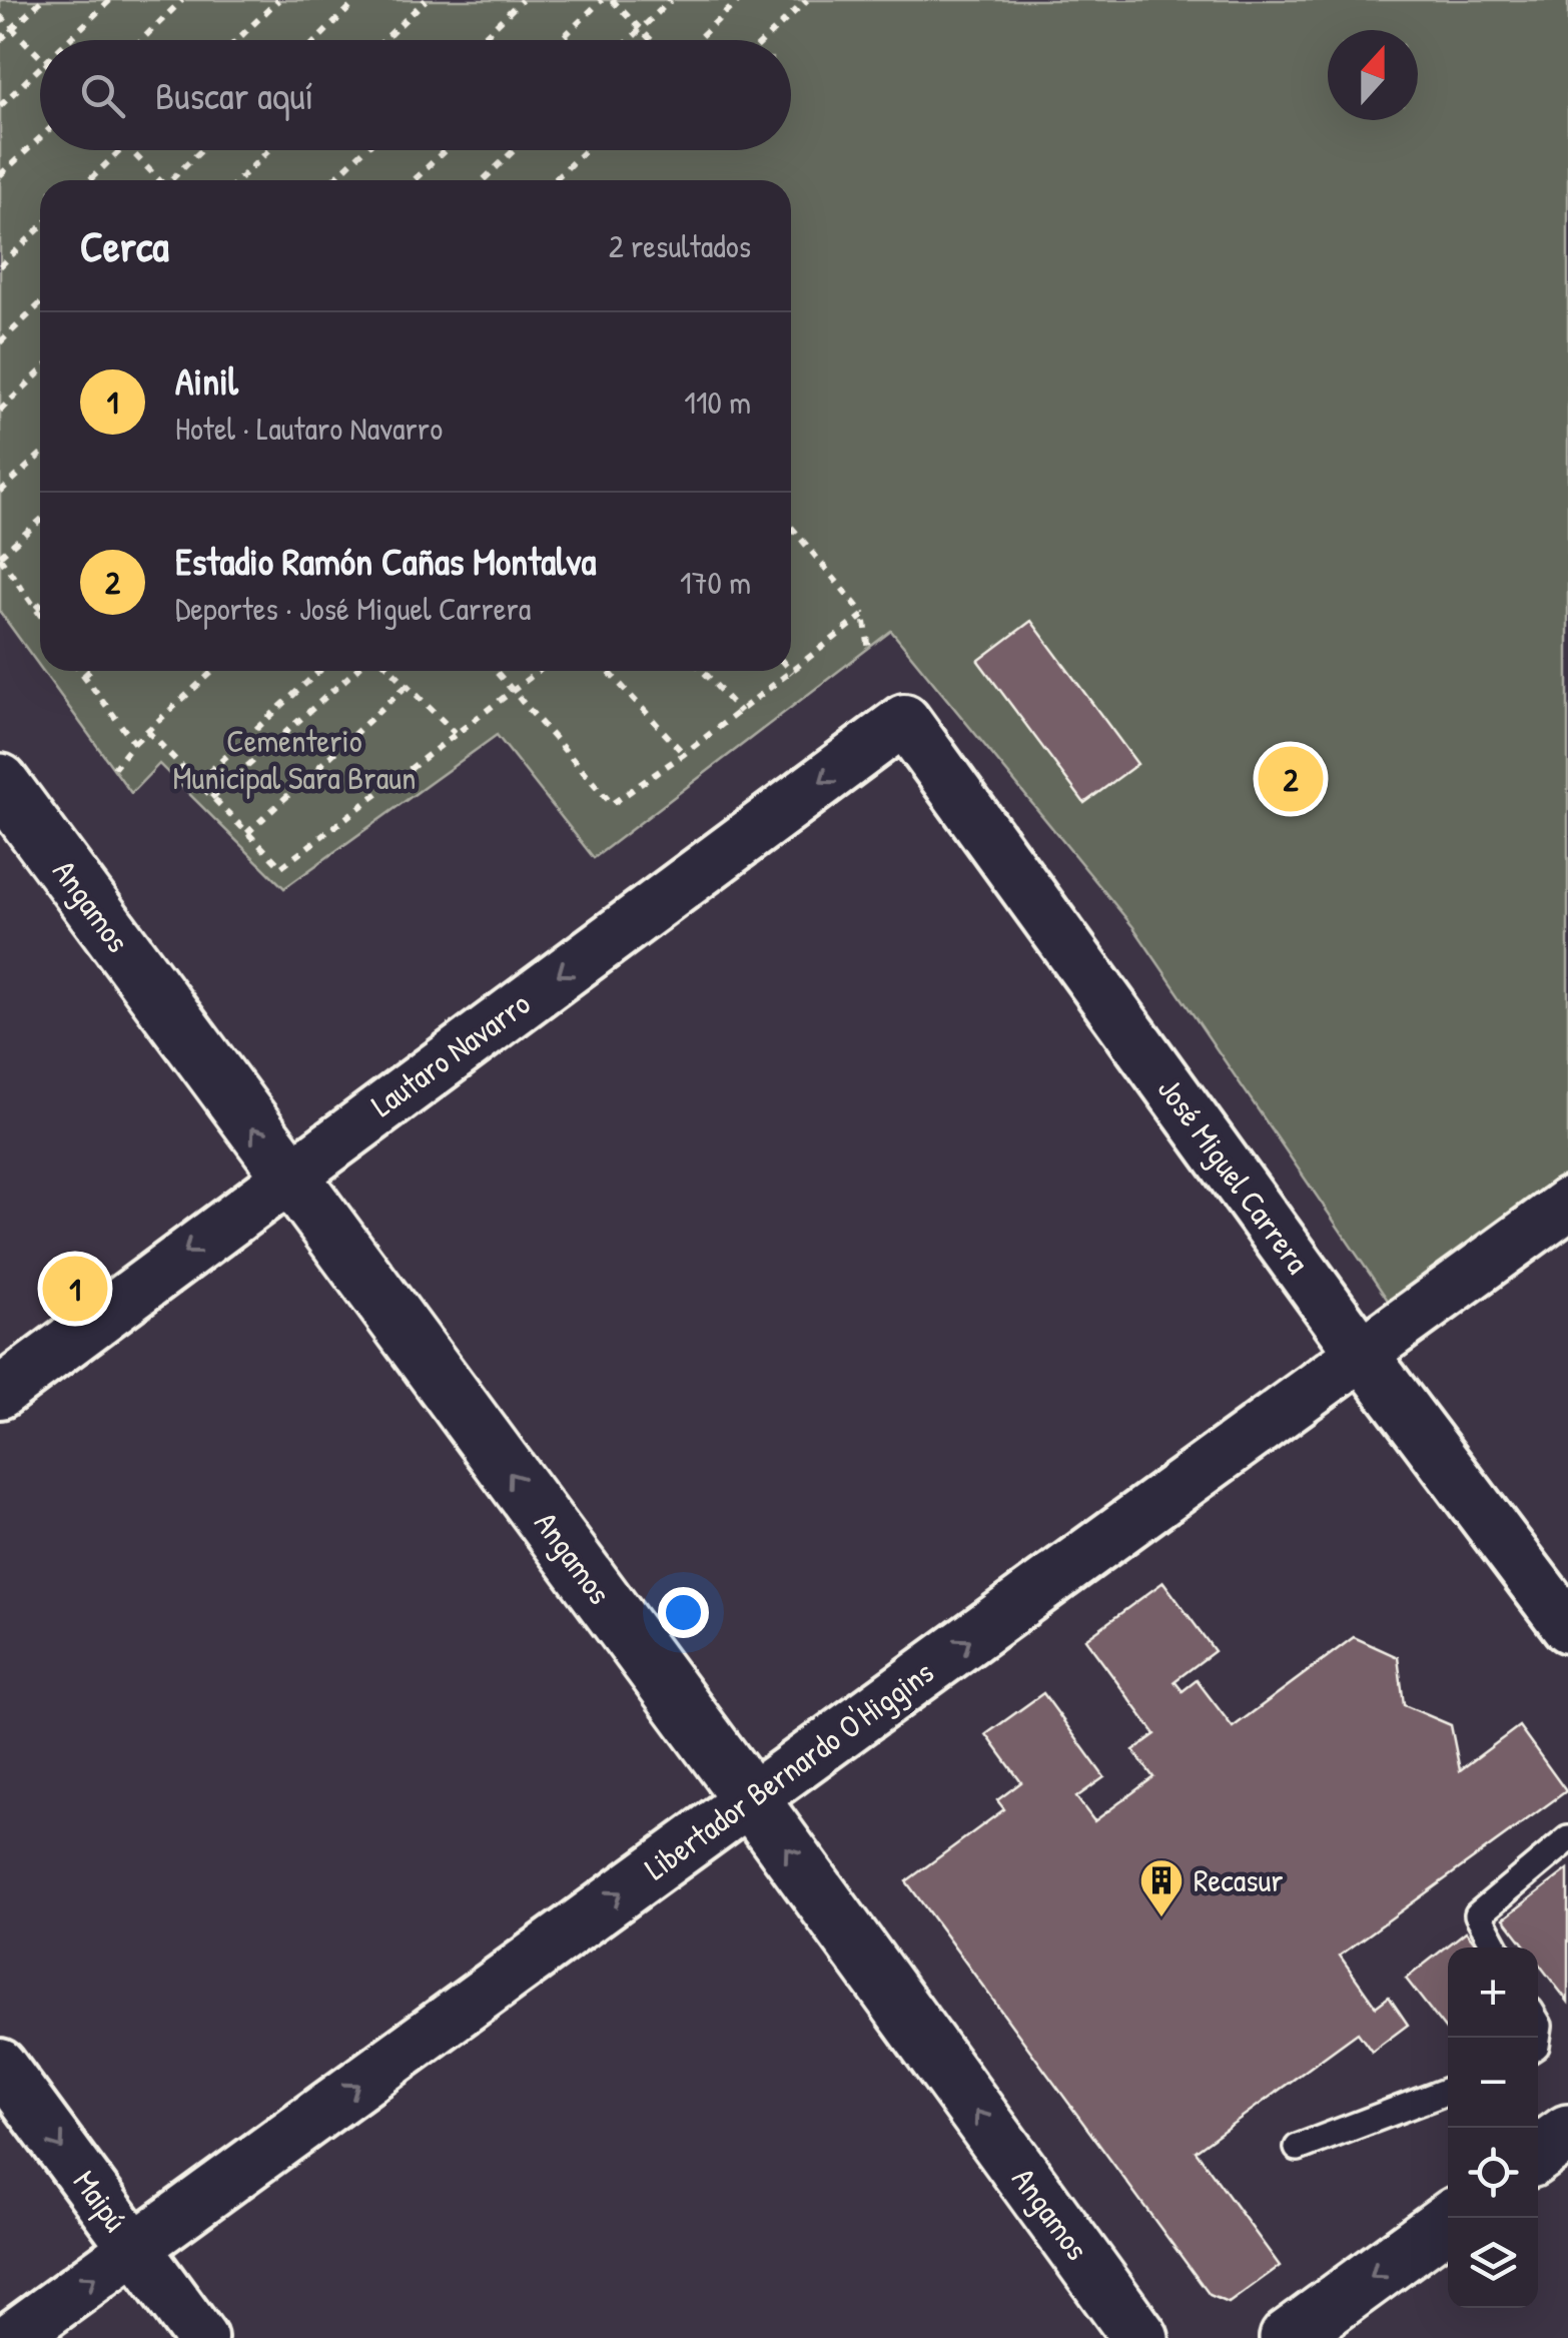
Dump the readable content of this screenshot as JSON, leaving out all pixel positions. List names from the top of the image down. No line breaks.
{"streets":{"street":["Angamos","Lautaro Navarro","José Miguel Carrera","Libertador Bernardo O'Higgins","Maipú"]},"crossings":[["Angamos","Lautaro Navarro"],["Angamos","Libertador Bernardo O'Higgins"],["Lautaro Navarro","José Miguel Carrera"],["José Miguel Carrera","Libertador Bernardo O'Higgins"],["Libertador Bernardo O'Higgins","Maipú"]],"one_way":["Angamos","Lautaro Navarro","Libertador Bernardo O'Higgins","Maipú"],"parks":["Cementerio Municipal Sara Braun"],"places":{"building":["Recasur"]},"north":"top","page":{"search":"Buscar aquí","heading":["Cerca","2 resultados"],"list":[{"mark":"1","name":"Ainil","note":"Hotel · Lautaro Navarro","value":"110 m"},{"mark":"2","name":"Estadio Ramón Cañas Montalva","note":"Deportes · José Miguel Carrera","value":"170 m"}],"pins":["2","1"],"map_buttons":["+","−"]}}
